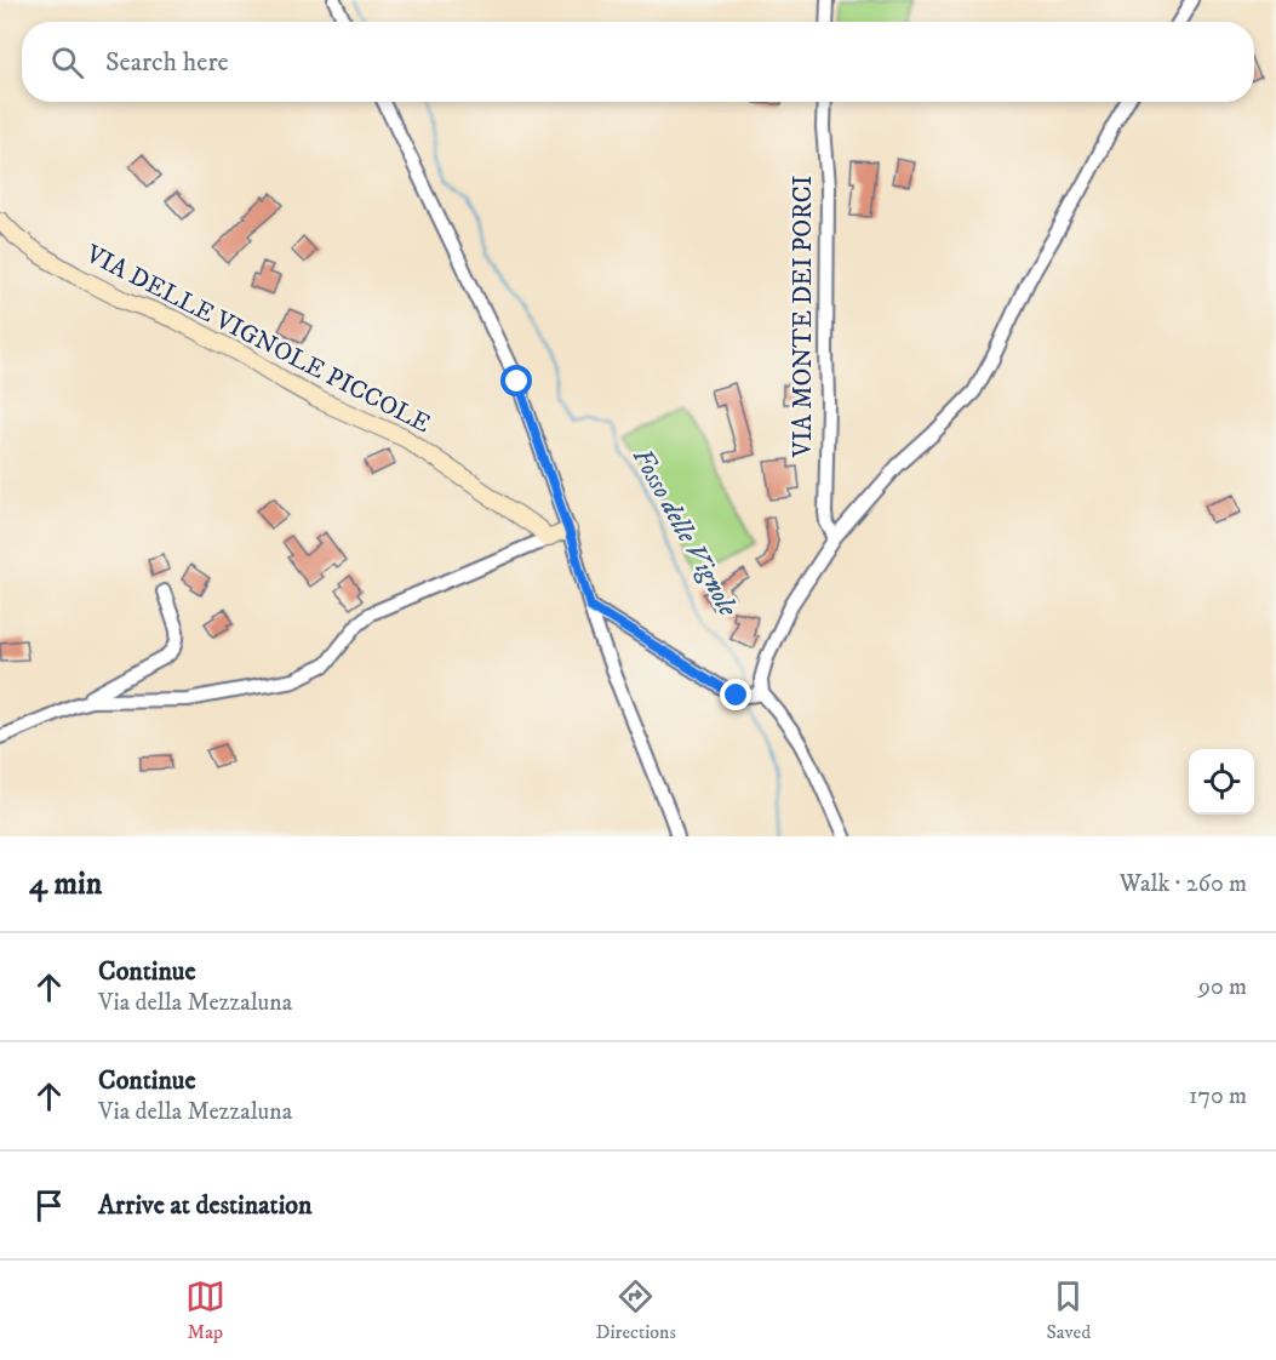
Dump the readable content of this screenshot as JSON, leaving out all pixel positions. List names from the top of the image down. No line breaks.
{"streets":{"street":["VIA MONTE DEI PORCI","VIA DELLE VIGNOLE PICCOLE"]},"water":["Fosso delle Vignole"],"page":{"search":"Search here","heading":["4 min","Walk · 260 m"],"list":[["Continue","Via della Mezzaluna","90 m"],["Continue","Via della Mezzaluna","170 m"],"Arrive at destination"],"nav":["Map","Directions","Saved"]}}
